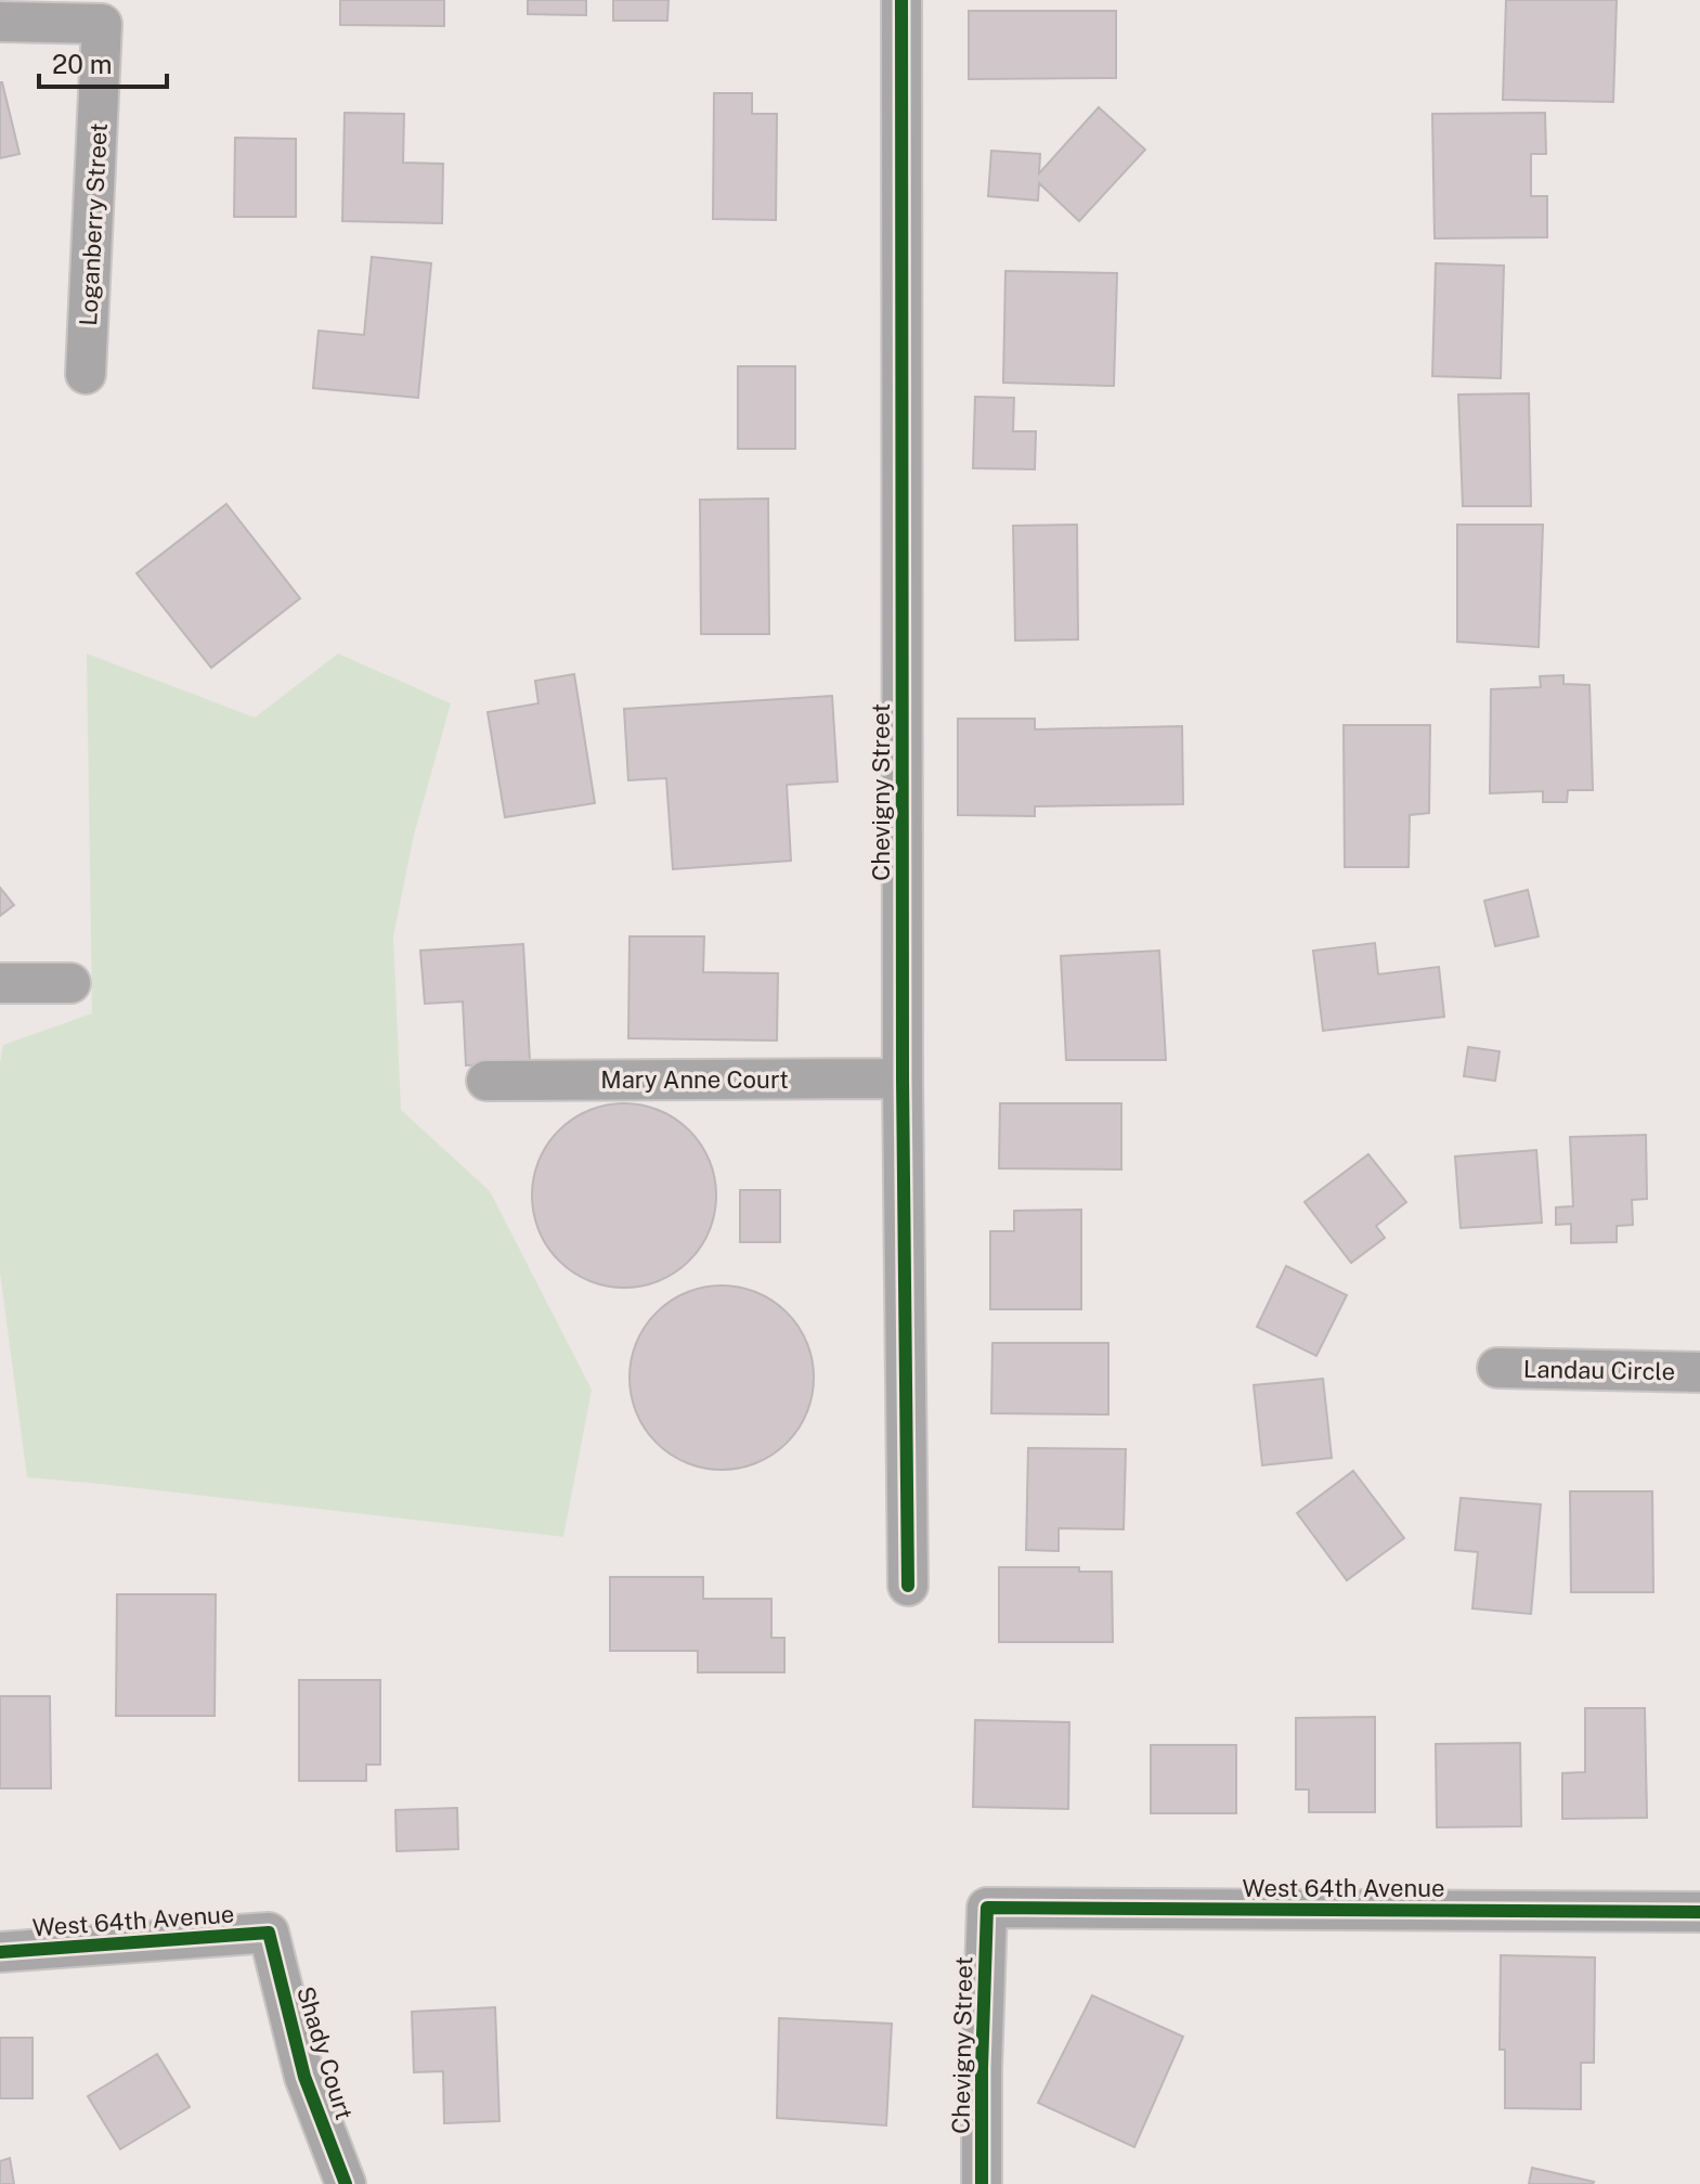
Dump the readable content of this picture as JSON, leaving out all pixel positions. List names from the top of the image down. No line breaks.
{"streets":{"street":["Loganberry Street","Chevigny Street","Mary Anne Court","Landau Circle","West 64th Avenue","Shady Court"]},"crossings":[["Chevigny Street","Mary Anne Court"],["Chevigny Street","West 64th Avenue"],["West 64th Avenue","Shady Court"]],"scale_bar":"20 m"}
